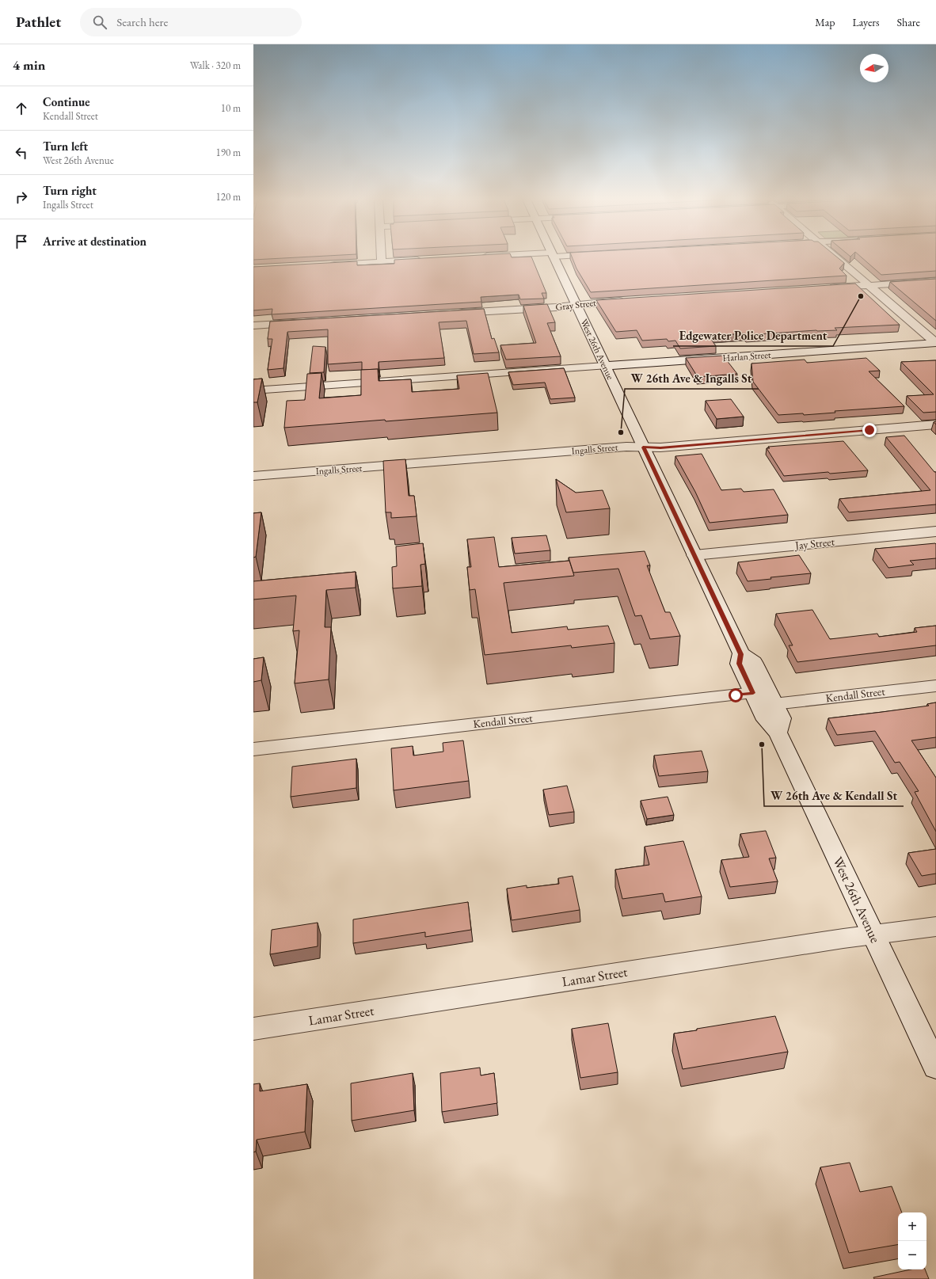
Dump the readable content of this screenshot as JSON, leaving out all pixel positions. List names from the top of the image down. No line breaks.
{"streets":{"street":["Gray Street","West 26th Avenue","Harlan Street","Ingalls Street","Jay Street","Kendall Street","Lamar Street"]},"crossings":[["Gray Street","West 26th Avenue"],["West 26th Avenue","Harlan Street"],["West 26th Avenue","Ingalls Street"],["West 26th Avenue","Jay Street"],["West 26th Avenue","Kendall Street"],["West 26th Avenue","Lamar Street"]],"places":["Edgewater Police Department","W 26th Ave & Ingalls St","W 26th Ave & Kendall St"],"north":"left","page":{"header":"Pathlet","search":"Search here","nav":["Map","Layers","Share"],"heading":["4 min","Walk · 320 m"],"list":[["Continue","Kendall Street","10 m"],["Turn left","West 26th Avenue","190 m"],["Turn right","Ingalls Street","120 m"],"Arrive at destination"],"map_buttons":["+","−"]}}
